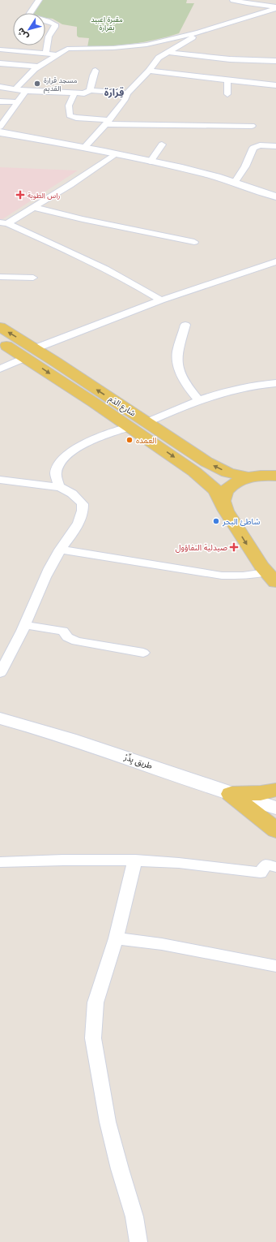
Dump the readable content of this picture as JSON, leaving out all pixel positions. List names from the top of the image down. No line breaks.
{"streets":{"main road":["شارع الدَم"],"street":["طريق يِدِّرْ"]},"districts":["قِرَارَة"],"parks":["مقبرة اعبيد بقرارة"],"places":{"other":["مسجد قرارة القديم","العمده","شاطئ البحر"],"health":["راس الطوبة","صيدلية التفاؤول"]},"north":"bottom left"}
